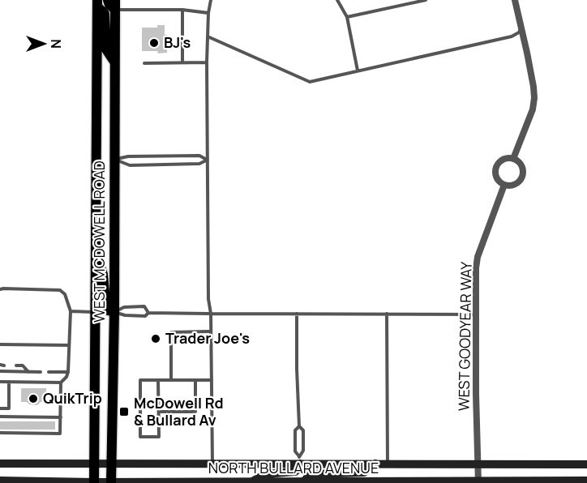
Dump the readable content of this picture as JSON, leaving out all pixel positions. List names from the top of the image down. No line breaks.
{"streets":{"main road":["WEST MCDOWELL ROAD","NORTH BULLARD AVENUE"],"street":["WEST GOODYEAR WAY"]},"crossings":[["WEST MCDOWELL ROAD","NORTH BULLARD AVENUE"],["WEST GOODYEAR WAY","NORTH BULLARD AVENUE"]],"places":{"other":["BJ's","Trader Joe's","QuikTrip"],"transit":["McDowell Rd & Bullard Av"]},"north":"right"}
